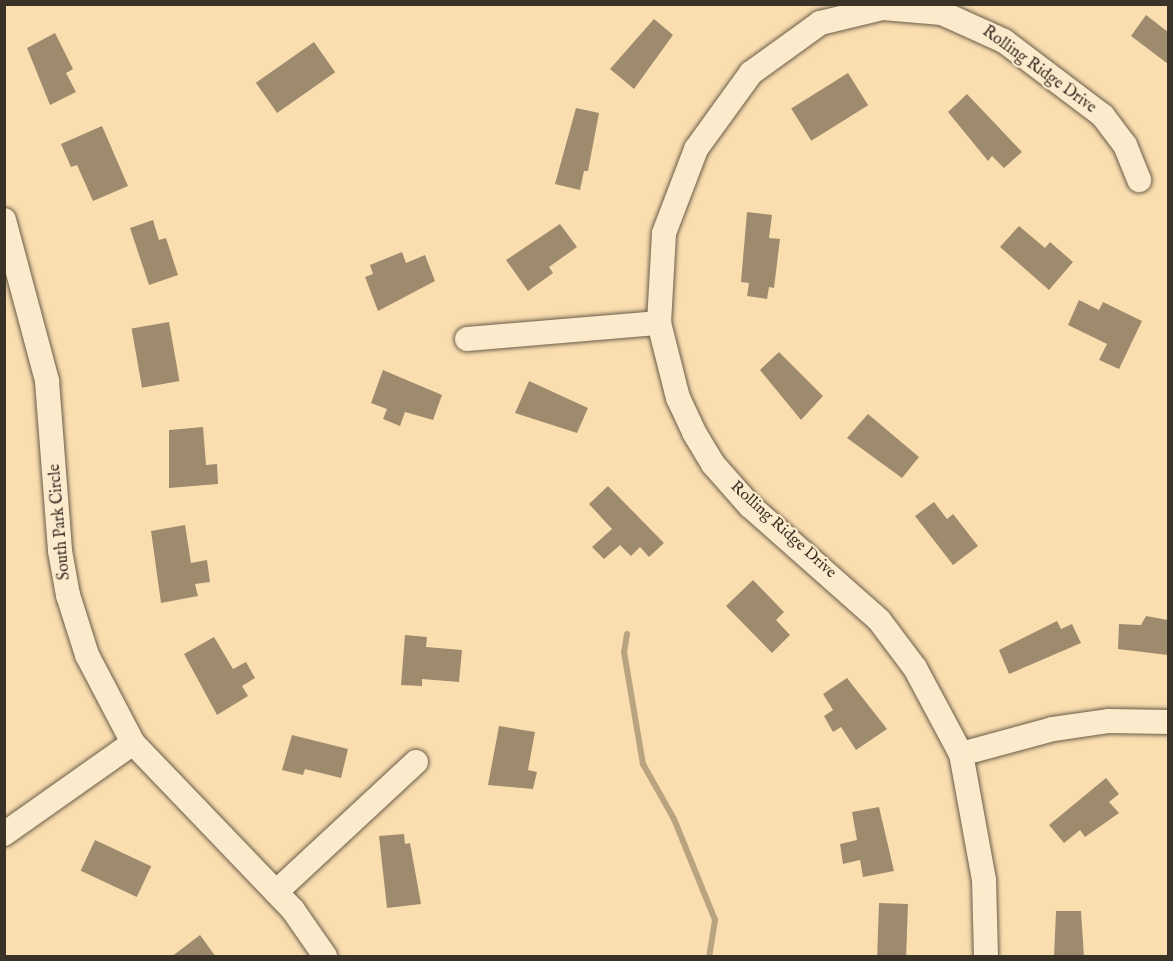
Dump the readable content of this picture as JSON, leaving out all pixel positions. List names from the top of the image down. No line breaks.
{"streets":{"street":["Rolling Ridge Drive","South Park Circle"]}}
